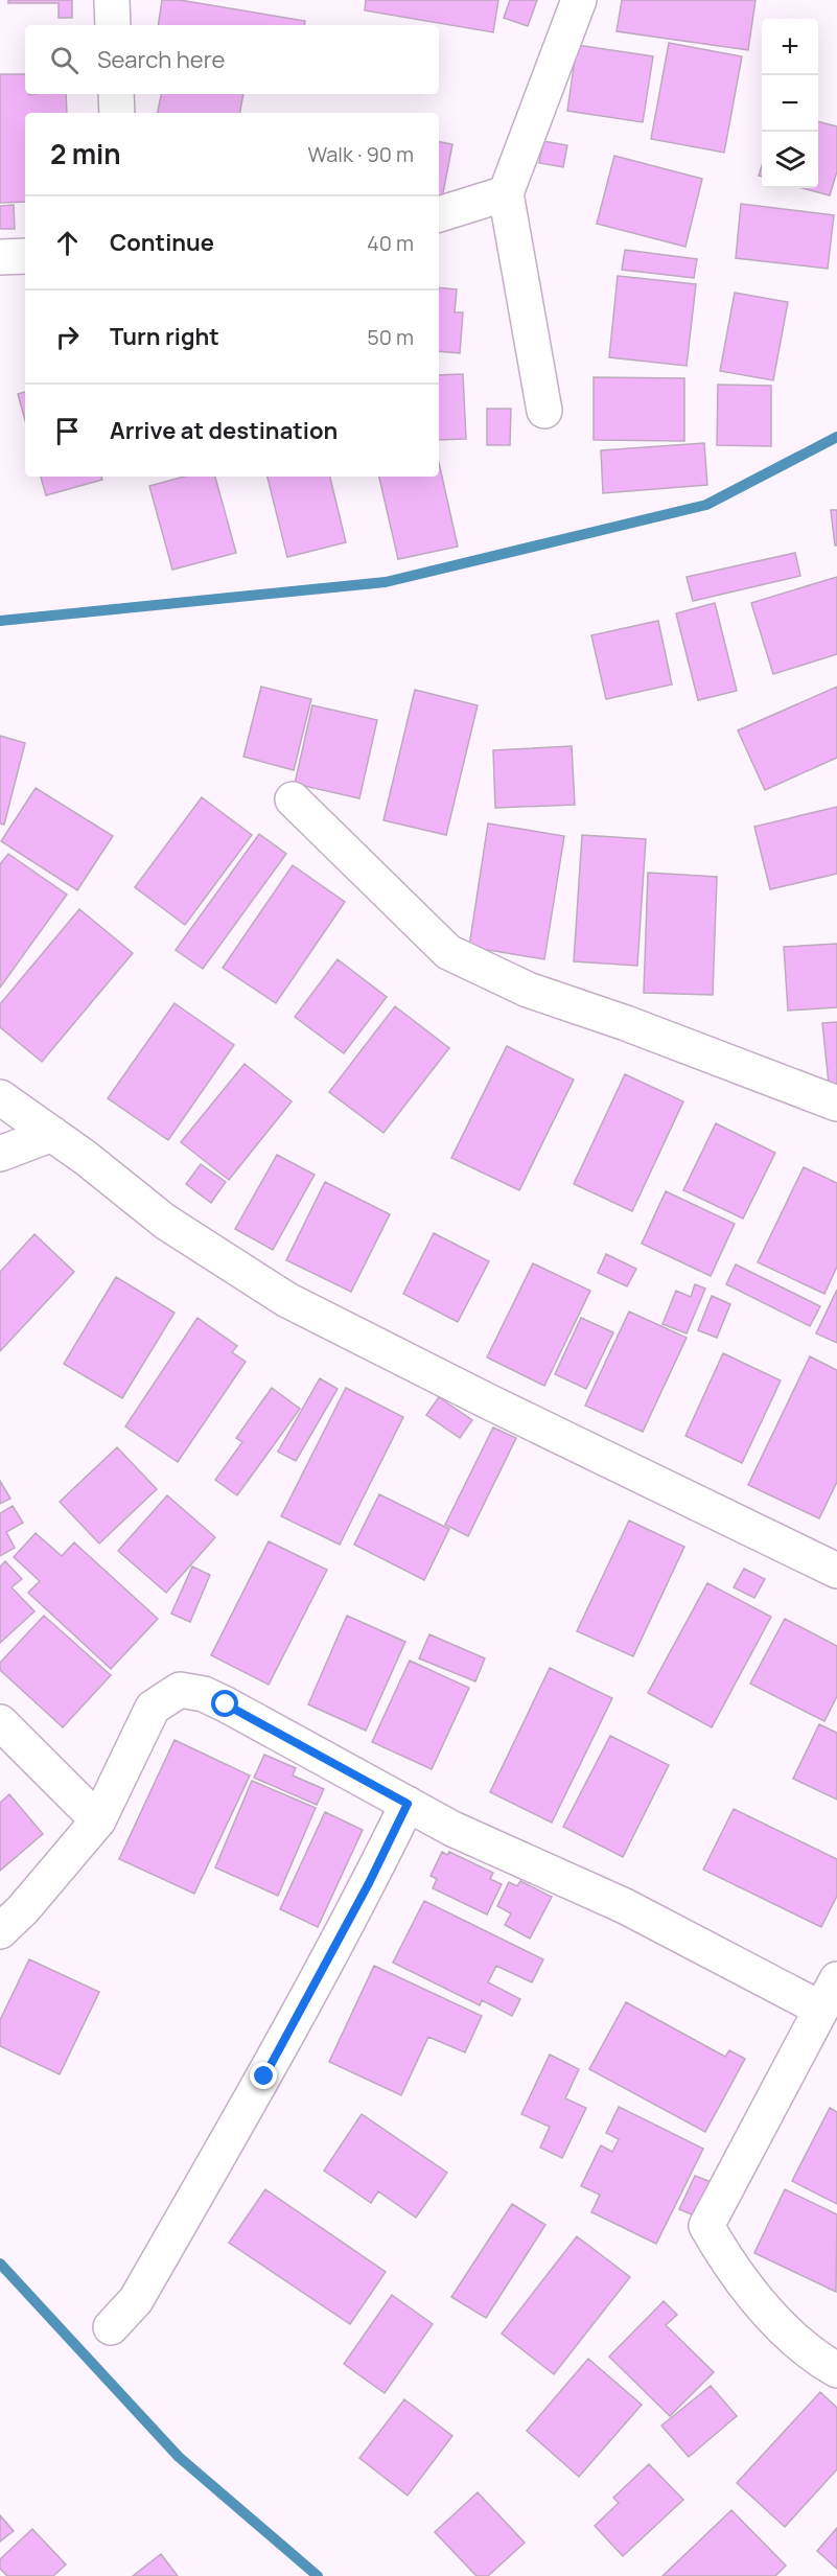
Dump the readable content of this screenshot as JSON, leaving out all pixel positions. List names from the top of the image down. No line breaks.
{"page":{"map_buttons":["+","−"],"search":"Search here","heading":["2 min","Walk · 90 m"],"list":[["Continue","40 m"],["Turn right","50 m"],"Arrive at destination"]}}
